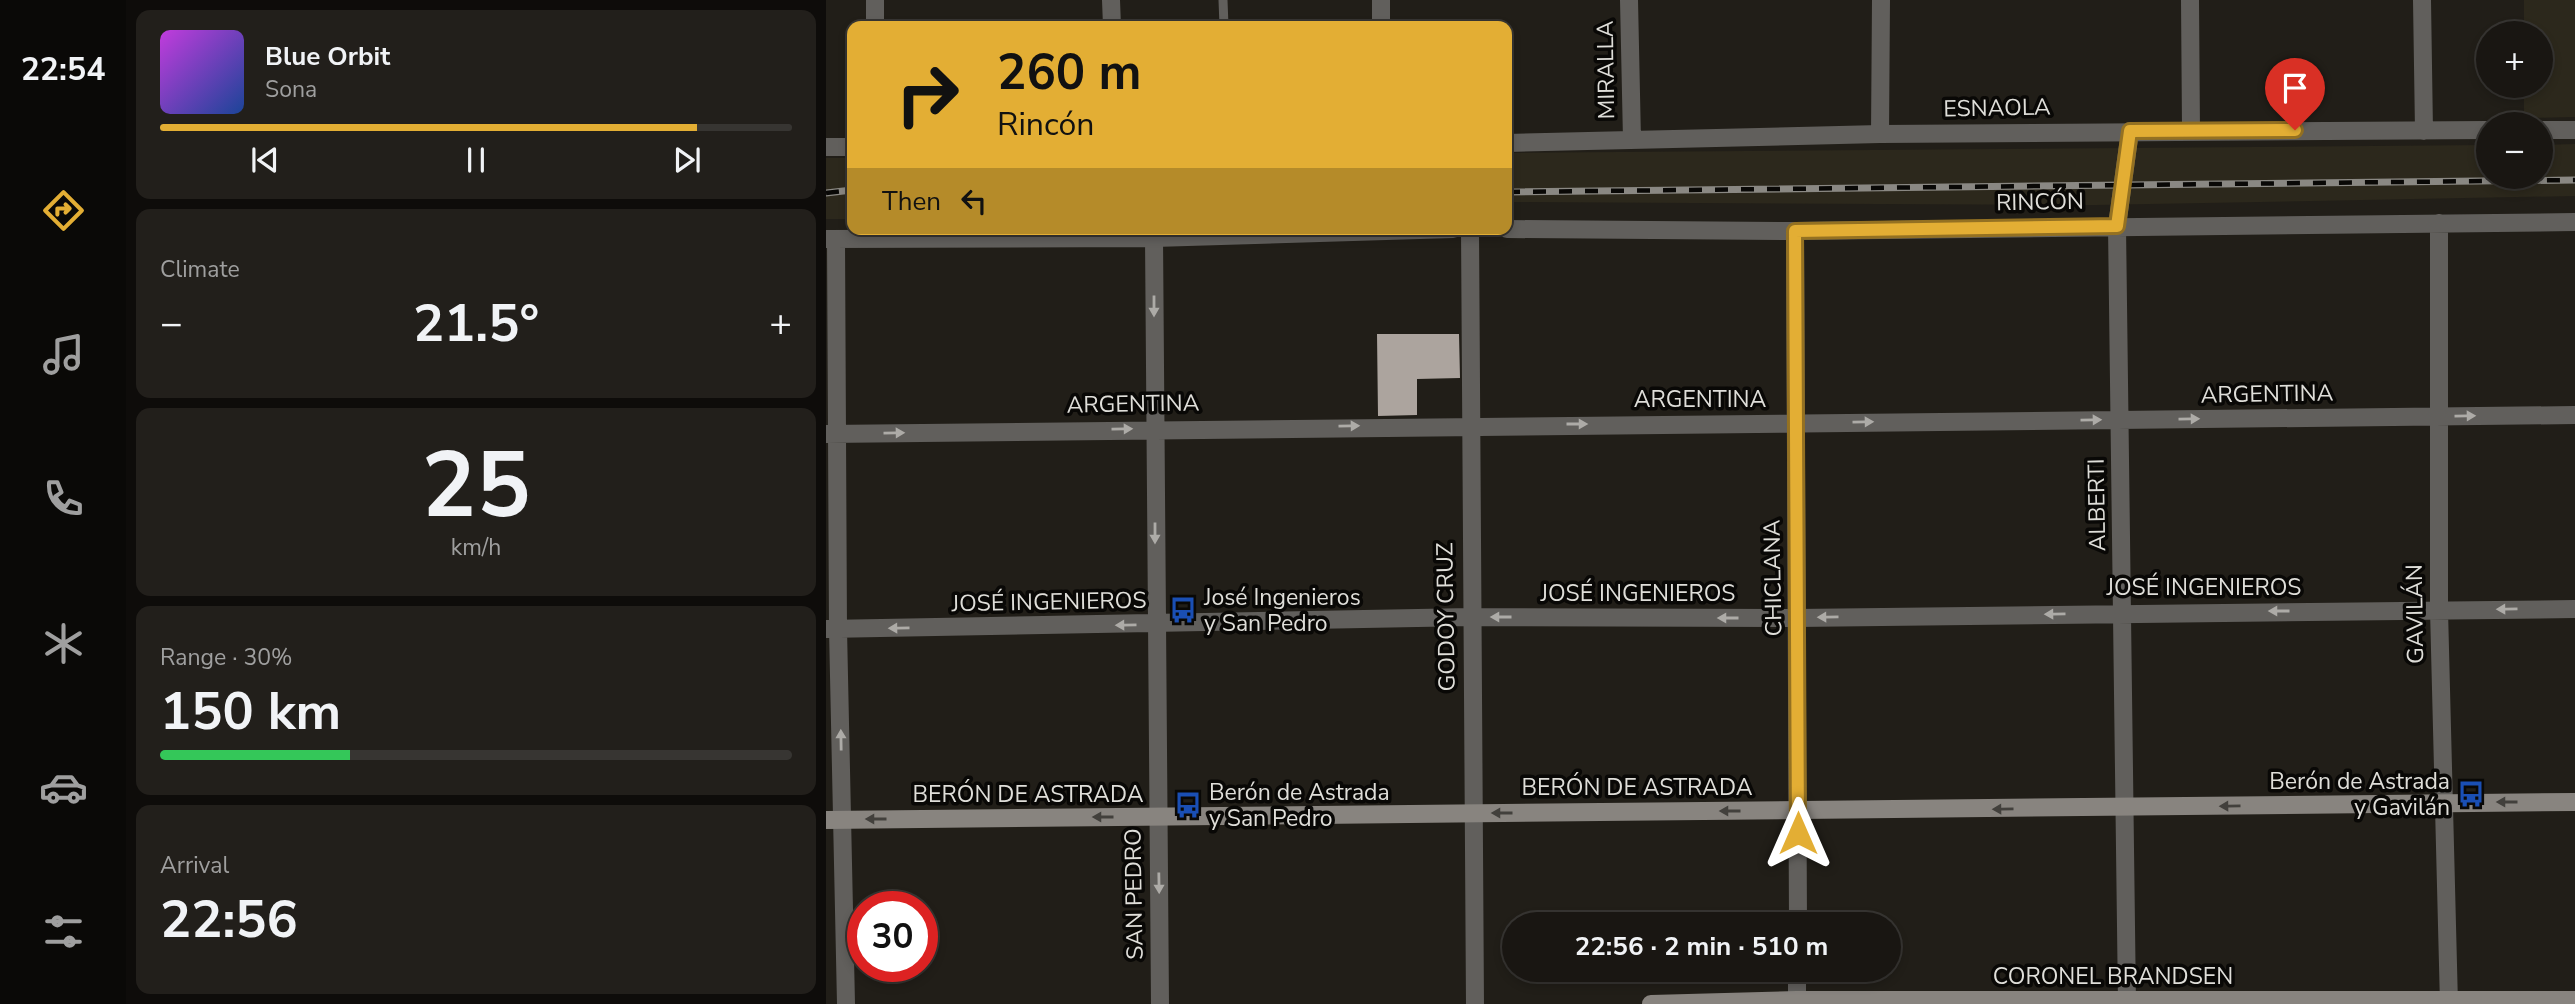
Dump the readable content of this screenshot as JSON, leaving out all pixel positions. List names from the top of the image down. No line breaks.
{"streets":{"street":["MIRALLA","ESNAOLA","RINCÓN","ARGENTINA","ALBERTI","CHICLANA","JOSÉ INGENIEROS","GAVILÁN","GODOY CRUZ","BERÓN DE ASTRADA","SAN PEDRO","CORONEL BRANDSEN"]},"crossings":[["MIRALLA","ESNAOLA"],["ESNAOLA","ALBERTI"],["RINCÓN","ALBERTI"],["RINCÓN","CHICLANA"],["RINCÓN","GAVILÁN"],["ARGENTINA","ALBERTI"],["ARGENTINA","CHICLANA"],["ARGENTINA","GAVILÁN"],["ARGENTINA","GODOY CRUZ"],["ARGENTINA","SAN PEDRO"],["ALBERTI","JOSÉ INGENIEROS"],["ALBERTI","BERÓN DE ASTRADA"],["ALBERTI","CORONEL BRANDSEN"],["CHICLANA","JOSÉ INGENIEROS"],["CHICLANA","BERÓN DE ASTRADA"],["JOSÉ INGENIEROS","GAVILÁN"],["JOSÉ INGENIEROS","GODOY CRUZ"],["JOSÉ INGENIEROS","SAN PEDRO"],["GAVILÁN","BERÓN DE ASTRADA"],["GAVILÁN","CORONEL BRANDSEN"],["GODOY CRUZ","BERÓN DE ASTRADA"],["BERÓN DE ASTRADA","SAN PEDRO"]],"one_way":["ARGENTINA","JOSÉ INGENIEROS","BERÓN DE ASTRADA","SAN PEDRO"],"places":{"bus stop":["José Ingenieros y San Pedro","Berón de Astrada y Gavilán","Berón de Astrada y San Pedro"]},"page":{"tabs":"22:54","map_buttons":["+","−"],"turn":["260 m","Rincón"],"song":["Blue Orbit","Sona"],"then":"Then","tile":["Climate",["25","km/h"],["Range · 30%","150 km"],["Arrival","22:56"]],"heat":["−","21.5°","+"],"limit":"30","trip":"22:56 · 2 min · 510 m"}}
